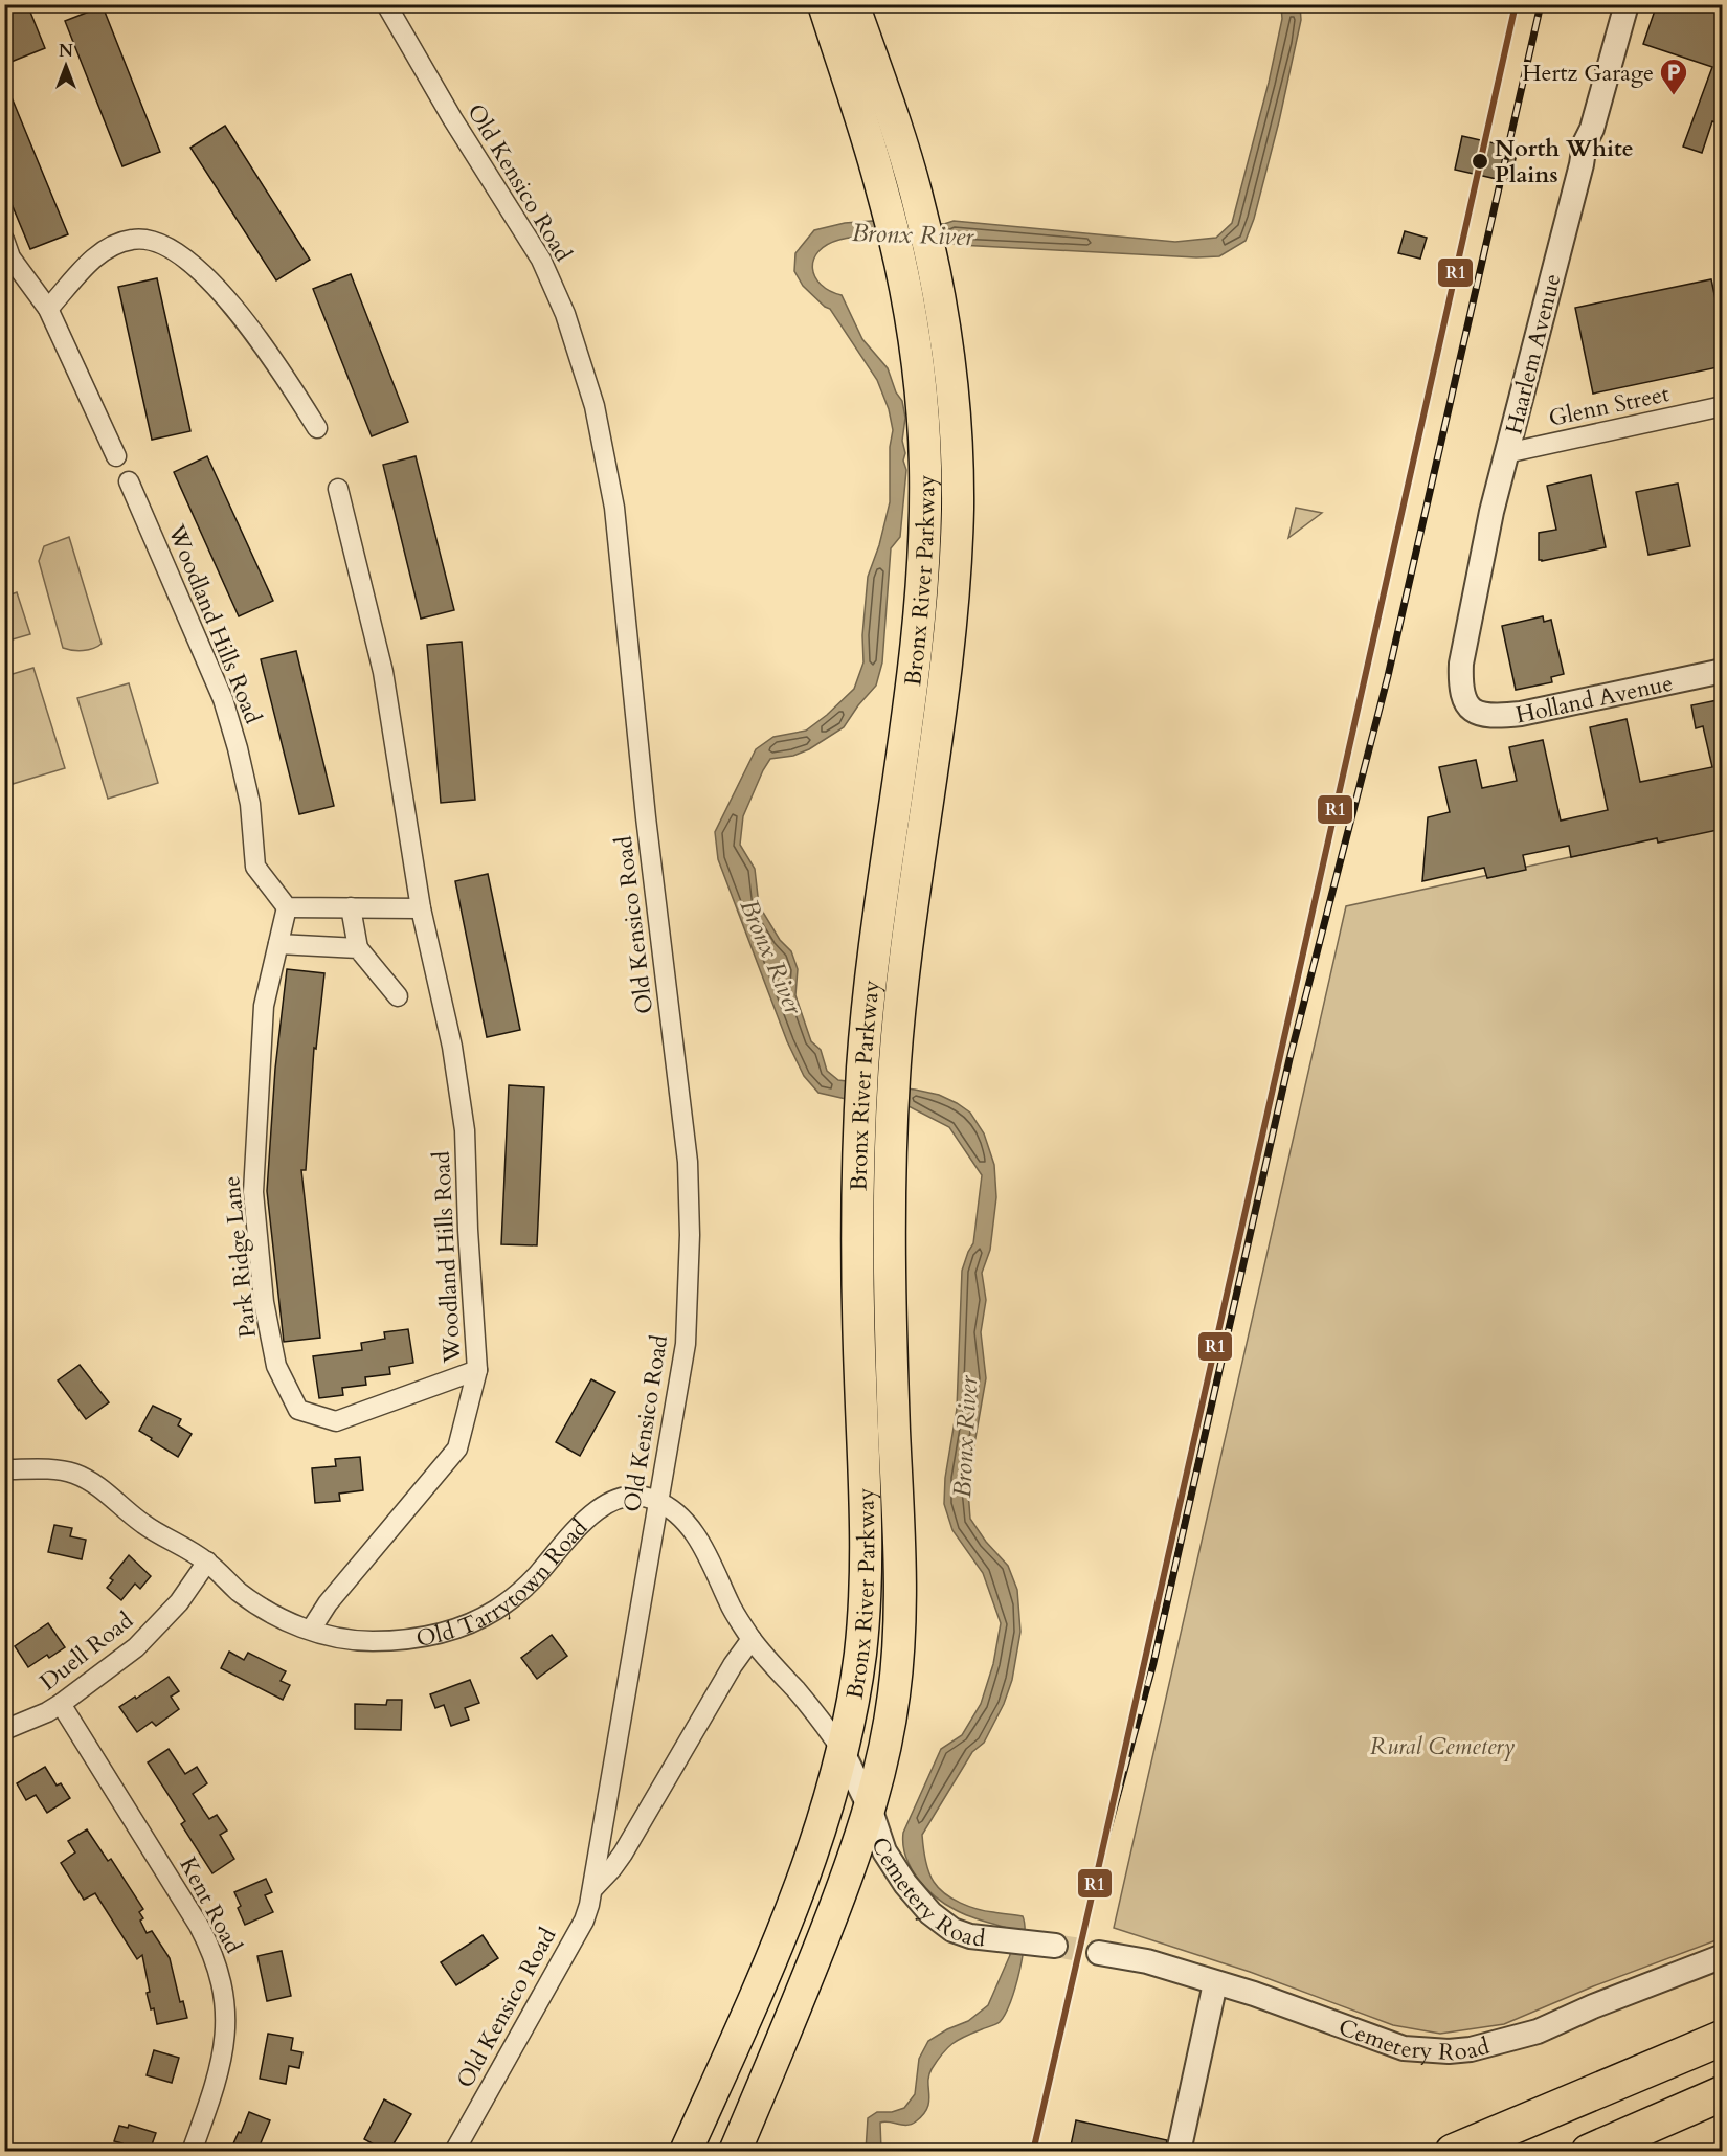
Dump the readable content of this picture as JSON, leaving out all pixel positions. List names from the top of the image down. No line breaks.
{"streets":{"highway":["Bronx River Parkway"],"street":["Old Kensico Road","Haarlem Avenue","Glenn Street","Woodland Hills Road","Holland Avenue","Park Ridge Lane","Old Tarrytown Road","Duell Road","Cemetery Road","Kent Road"]},"crossings":[["Old Kensico Road","Old Tarrytown Road"],["Haarlem Avenue","Glenn Street"],["Haarlem Avenue","Holland Avenue"],["Bronx River Parkway","Old Tarrytown Road"],["Bronx River Parkway","Cemetery Road"],["Woodland Hills Road","Park Ridge Lane"],["Woodland Hills Road","Old Tarrytown Road"],["Old Tarrytown Road","Duell Road"],["Old Tarrytown Road","Cemetery Road"],["Duell Road","Kent Road"]],"water":["Bronx River"],"parks":["Rural Cemetery"],"places":{"parking":["Hertz Garage"],"other":["North White Plains"]},"lines":["transit line R1"],"north":"top"}
